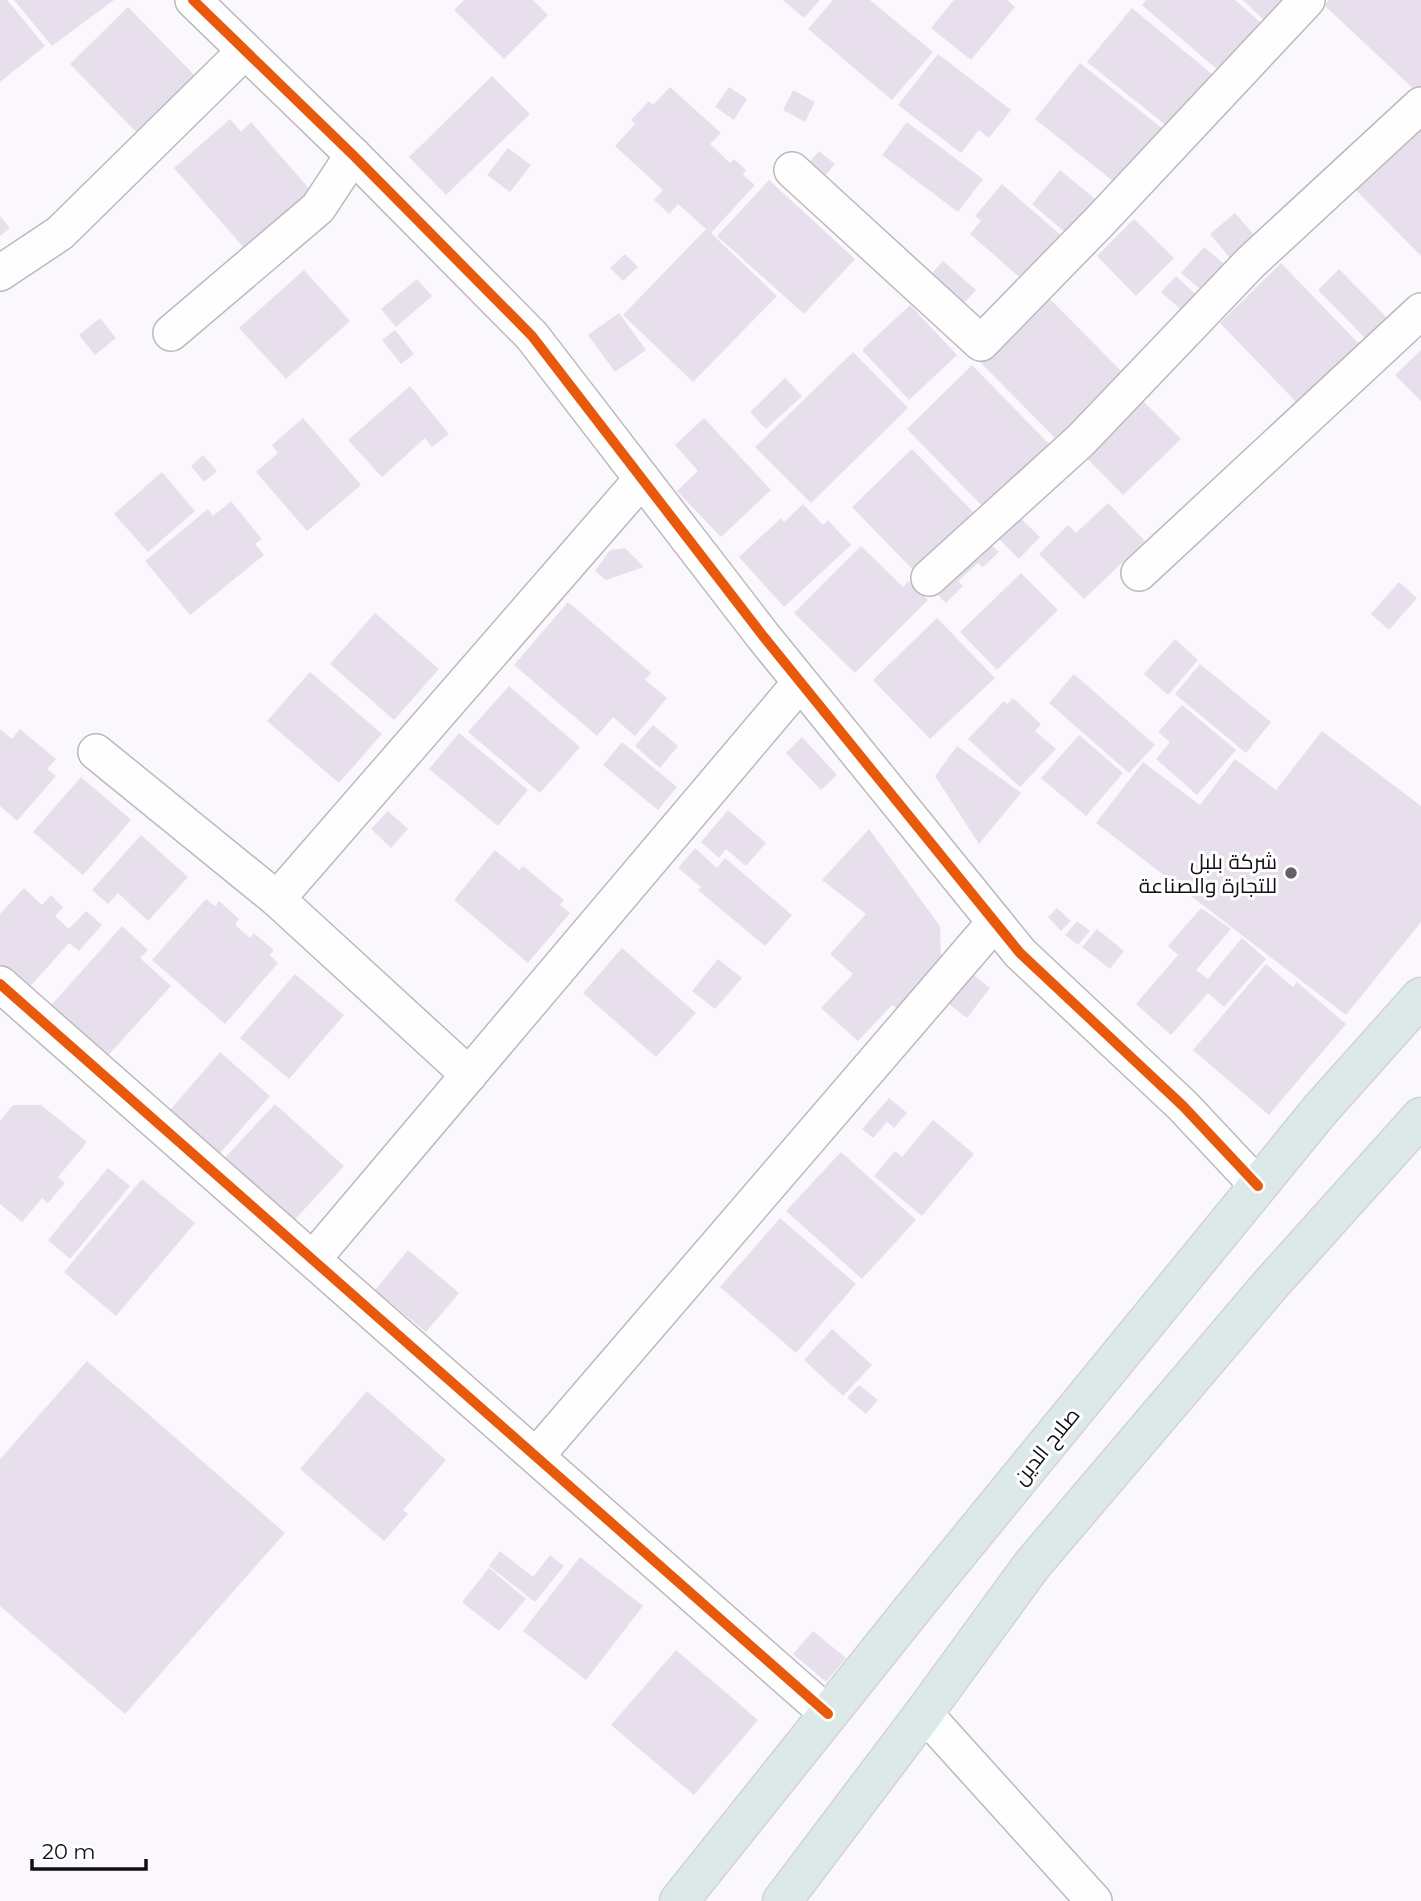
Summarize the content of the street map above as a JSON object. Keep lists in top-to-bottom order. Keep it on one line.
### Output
{"streets":{"highway":["صلاح الدين"]},"places":["شركة بلبل للتجارة والصناعة"],"scale_bar":"20 m"}
